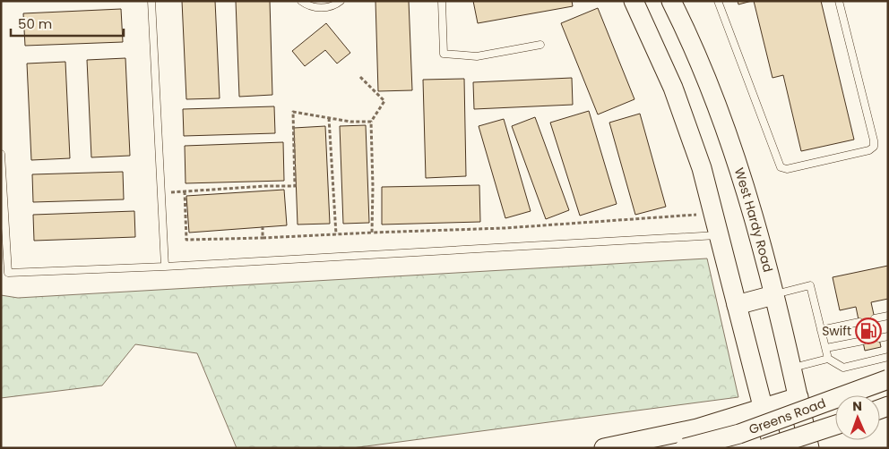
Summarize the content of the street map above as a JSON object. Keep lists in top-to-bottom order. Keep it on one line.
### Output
{"streets":{"street":["West Hardy Road","Greens Road"]},"places":{"fuel station":["Swift"]},"scale_bar":"50 m","north":"top"}
